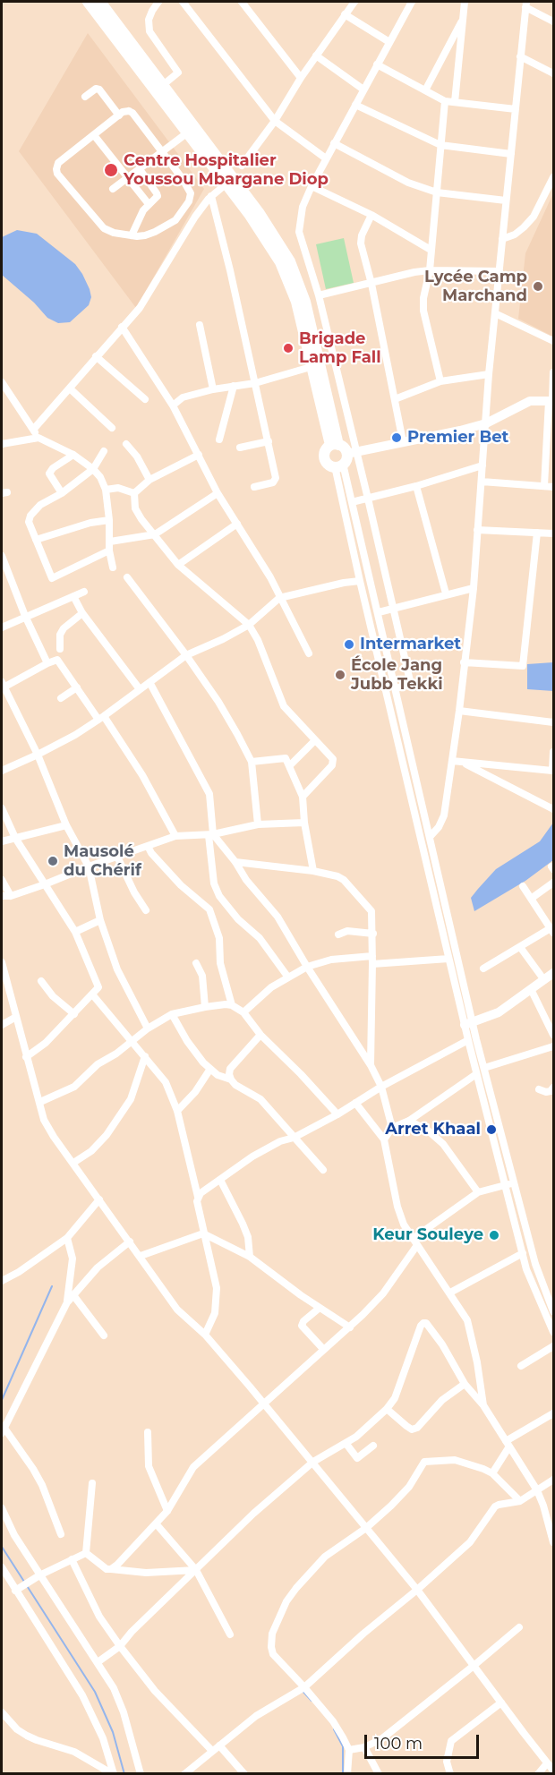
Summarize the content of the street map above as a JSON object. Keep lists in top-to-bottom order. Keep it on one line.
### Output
{"places":["Centre Hospitalier Youssou Mbargane Diop","Lycée Camp Marchand","Brigade Lamp Fall","Premier Bet","Intermarket","École Jang Jubb Tekki","Mausolé du Chérif","Arret Khaal","Keur Souleye"],"scale_bar":"100 m"}
